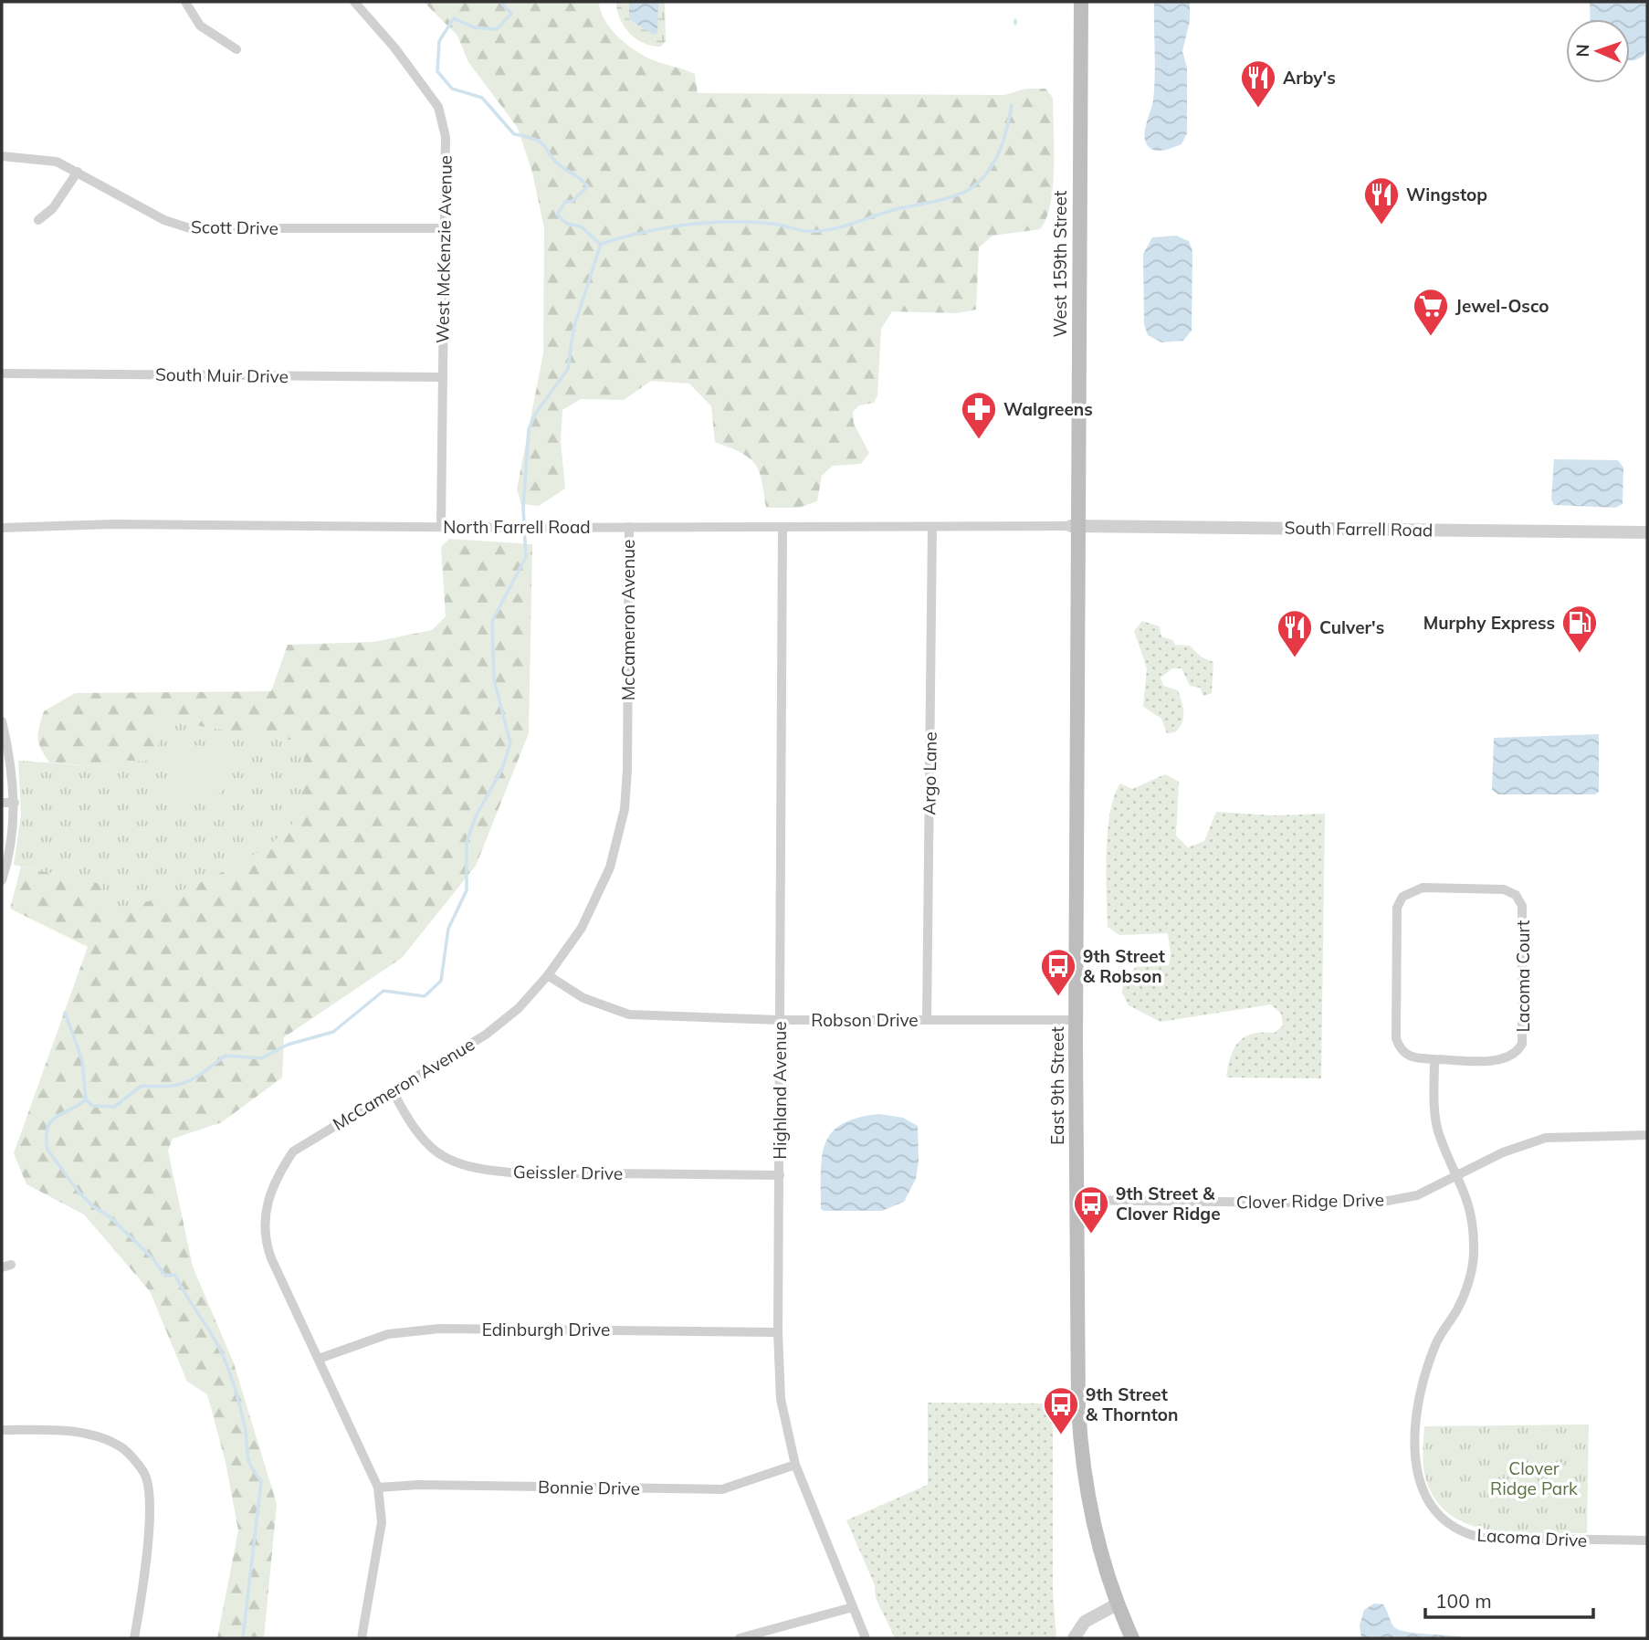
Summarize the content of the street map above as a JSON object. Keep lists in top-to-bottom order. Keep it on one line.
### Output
{"streets":{"main road":["West 159th Street","East 9th Street"],"street":["Scott Drive","West McKenzie Avenue","South Muir Drive","North Farrell Road","South Farrell Road","McCameron Avenue","Argo Lane","Lacoma Court","Robson Drive","Highland Avenue","Geissler Drive","Clover Ridge Drive","Edinburgh Drive","Bonnie Drive","Lacoma Drive"]},"crossings":[["Scott Drive","West McKenzie Avenue"],["West McKenzie Avenue","South Muir Drive"],["West McKenzie Avenue","North Farrell Road"],["West 159th Street","North Farrell Road"],["West 159th Street","South Farrell Road"],["West 159th Street","East 9th Street"],["North Farrell Road","South Farrell Road"],["North Farrell Road","McCameron Avenue"],["North Farrell Road","Argo Lane"],["North Farrell Road","East 9th Street"],["North Farrell Road","Highland Avenue"],["South Farrell Road","East 9th Street"],["McCameron Avenue","Robson Drive"],["McCameron Avenue","Geissler Drive"],["McCameron Avenue","Edinburgh Drive"],["McCameron Avenue","Bonnie Drive"],["Argo Lane","Robson Drive"],["Robson Drive","East 9th Street"],["Robson Drive","Highland Avenue"],["East 9th Street","Clover Ridge Drive"],["Highland Avenue","Geissler Drive"],["Highland Avenue","Edinburgh Drive"],["Highland Avenue","Bonnie Drive"],["Clover Ridge Drive","Lacoma Drive"]],"parks":["Clover Ridge Park"],"places":{"restaurant":["Arby's","Wingstop","Culver's"],"supermarket":["Jewel-Osco"],"pharmacy":["Walgreens"],"fuel station":["Murphy Express"],"bus stop":["9th Street & Robson","9th Street & Clover Ridge","9th Street & Thornton"]},"scale_bar":"100 m","north":"left"}
